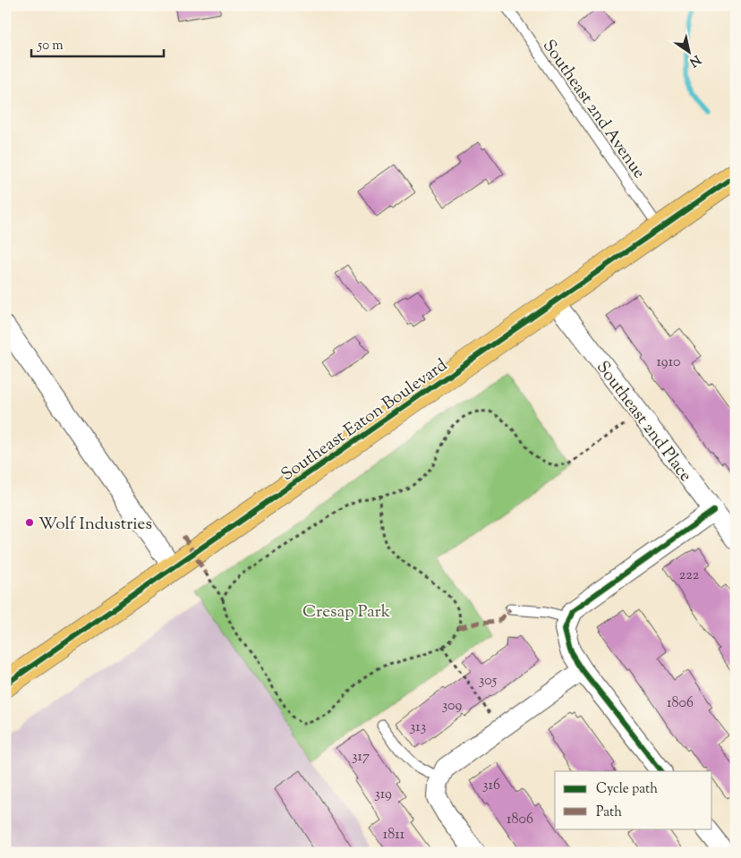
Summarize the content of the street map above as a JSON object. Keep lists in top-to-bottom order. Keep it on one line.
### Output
{"streets":{"main road":["Southeast Eaton Boulevard"],"street":["Southeast 2nd Place"],"lane":["Southeast 2nd Avenue"]},"crossings":[["Southeast 2nd Avenue","Southeast Eaton Boulevard"],["Southeast Eaton Boulevard","Southeast 2nd Place"]],"parks":["Cresap Park"],"places":["Wolf Industries"],"house_numbers":["1910","222","305","1806","309","313","317","316","319","1806","1811"],"legend":["Cycle path","Path"],"scale_bar":"50 m","north":"bottom right"}
